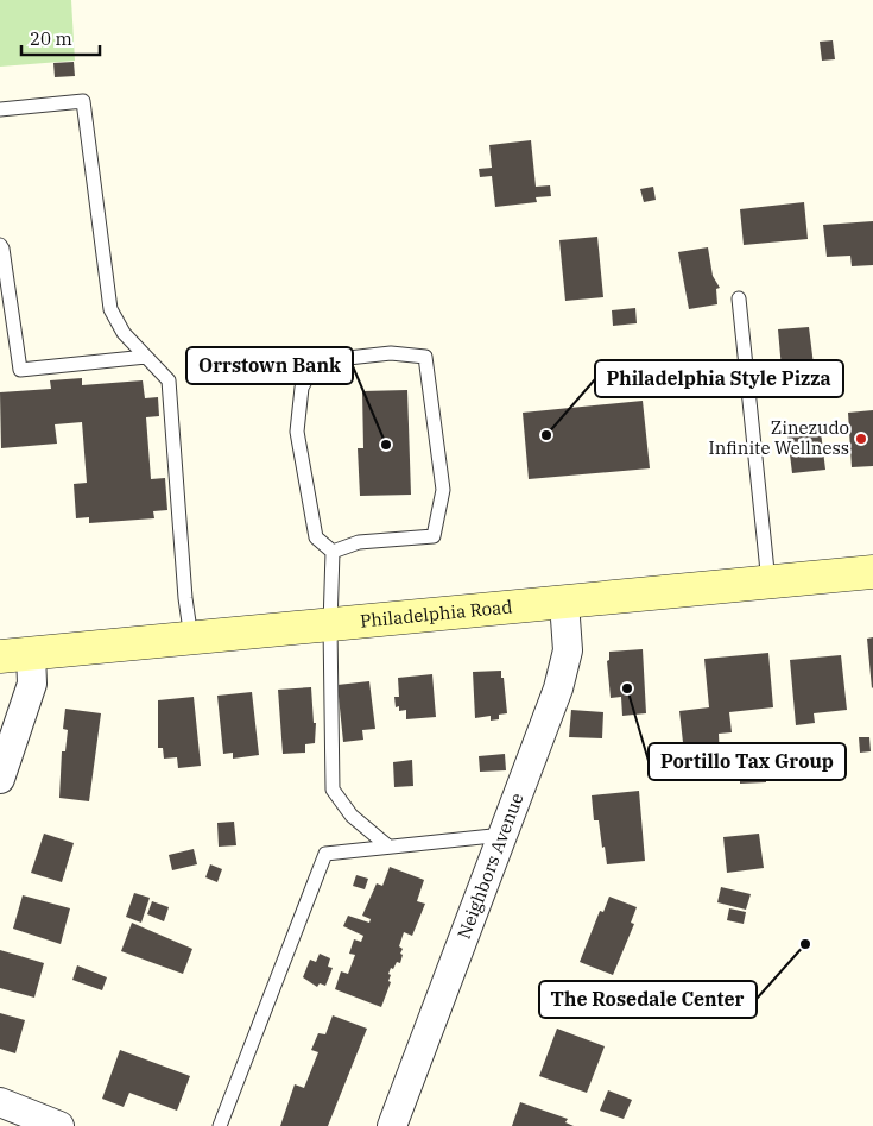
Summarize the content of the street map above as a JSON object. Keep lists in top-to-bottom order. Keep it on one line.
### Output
{"streets":{"main road":["Philadelphia Road"],"street":["Neighbors Avenue"]},"crossings":[["Philadelphia Road","Neighbors Avenue"]],"places":["Philadelphia Style Pizza","Zinezudo Infinite Wellness","Orrstown Bank","Portillo Tax Group","The Rosedale Center"],"scale_bar":"20 m"}
